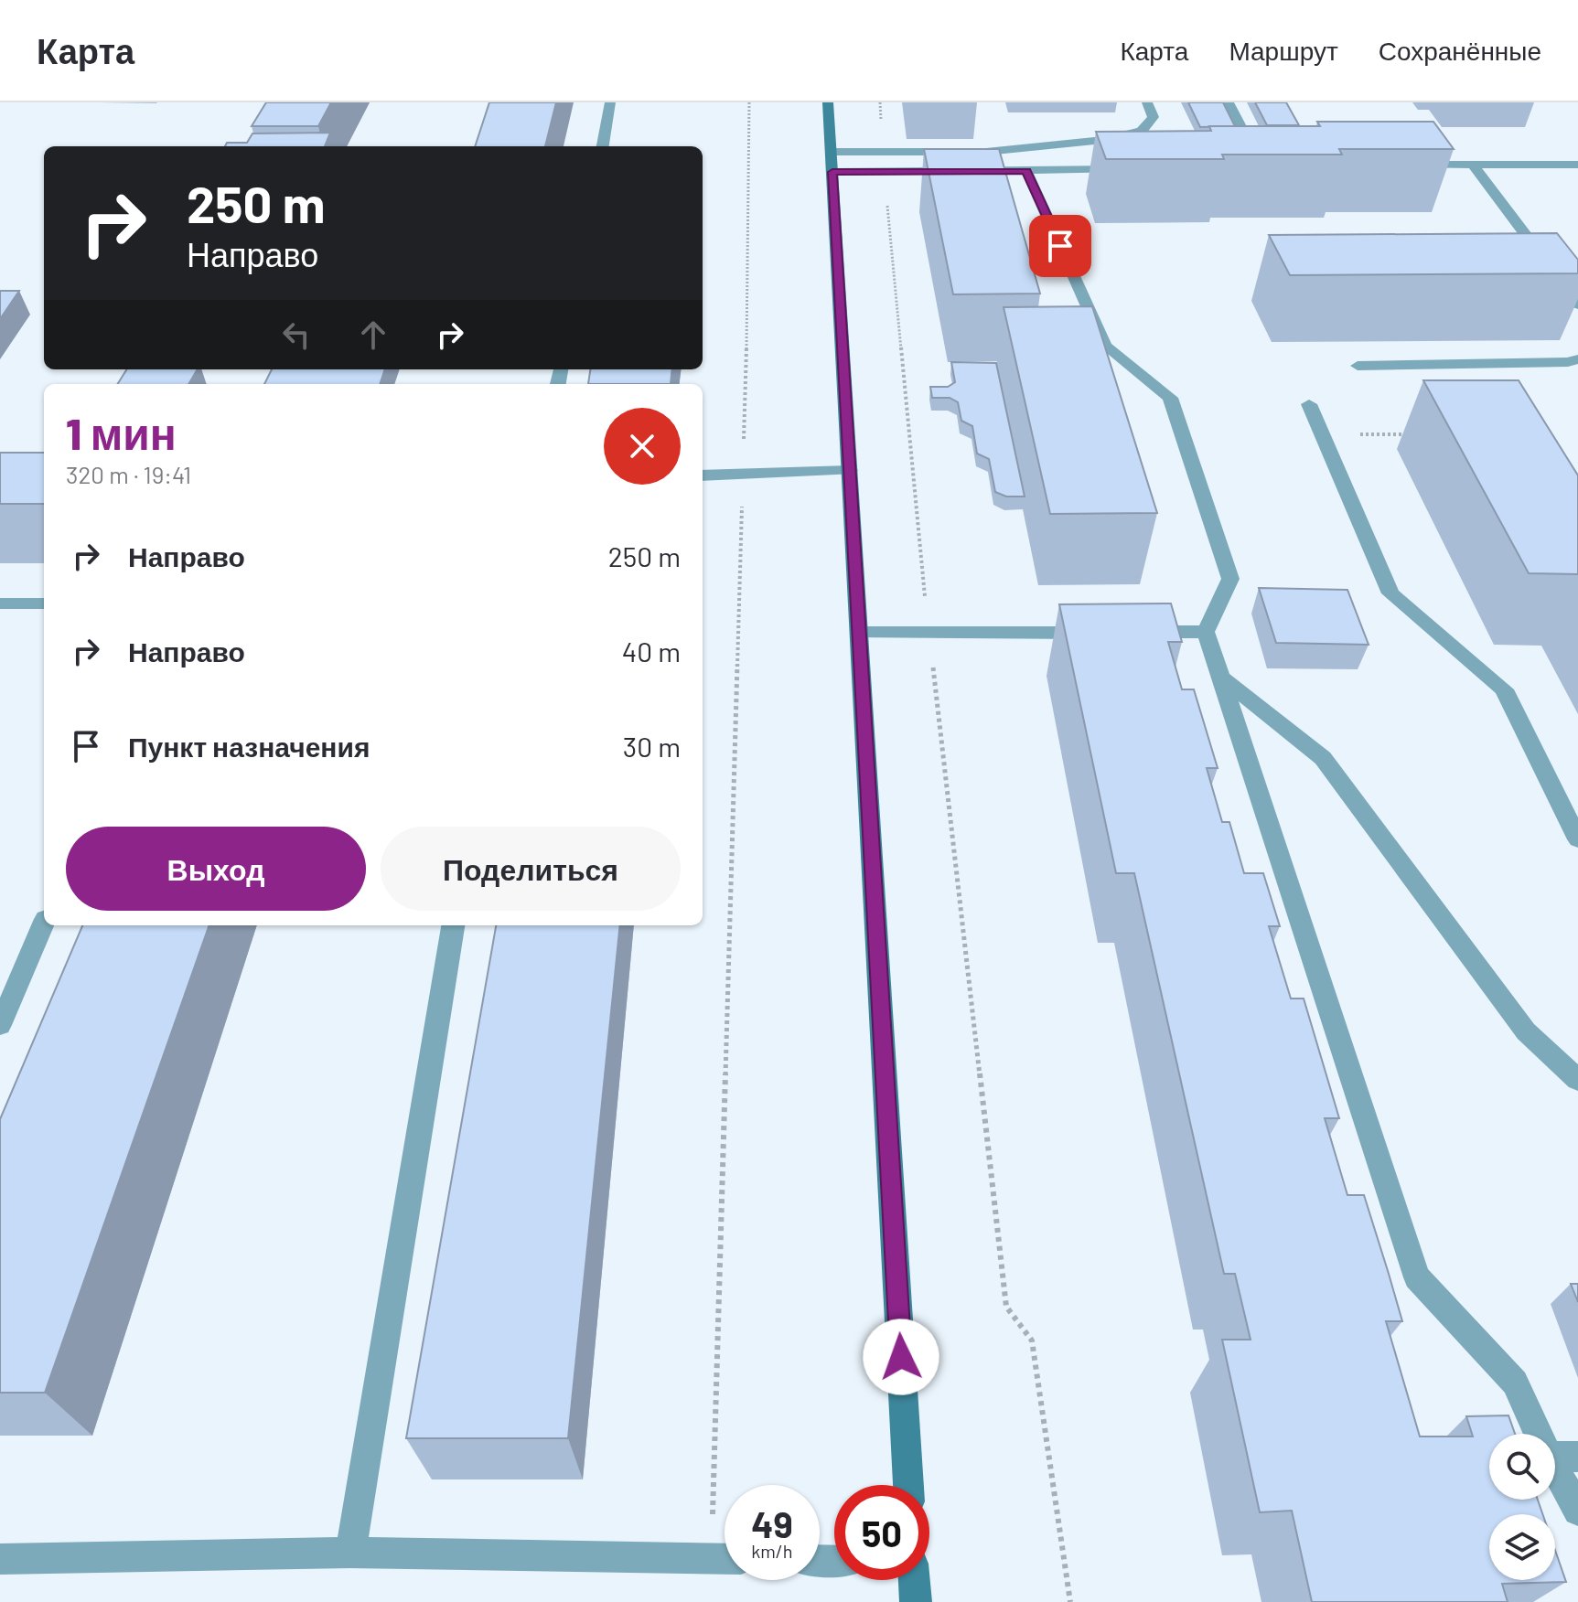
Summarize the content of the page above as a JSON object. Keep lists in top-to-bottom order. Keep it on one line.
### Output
{"page":{"header":"Карта","nav":["Карта","Маршрут","Сохранённые"],"turn":["250 m","Направо"],"heading":["1 мин","320 m · 19:41"],"list":[{"name":"Направо","value":"250 m"},{"name":"Направо","value":"40 m"},{"name":"Пункт назначения","value":"30 m"}],"buttons":["Выход","Поделиться"],"speed":"49 km/h","limit":"50"}}
